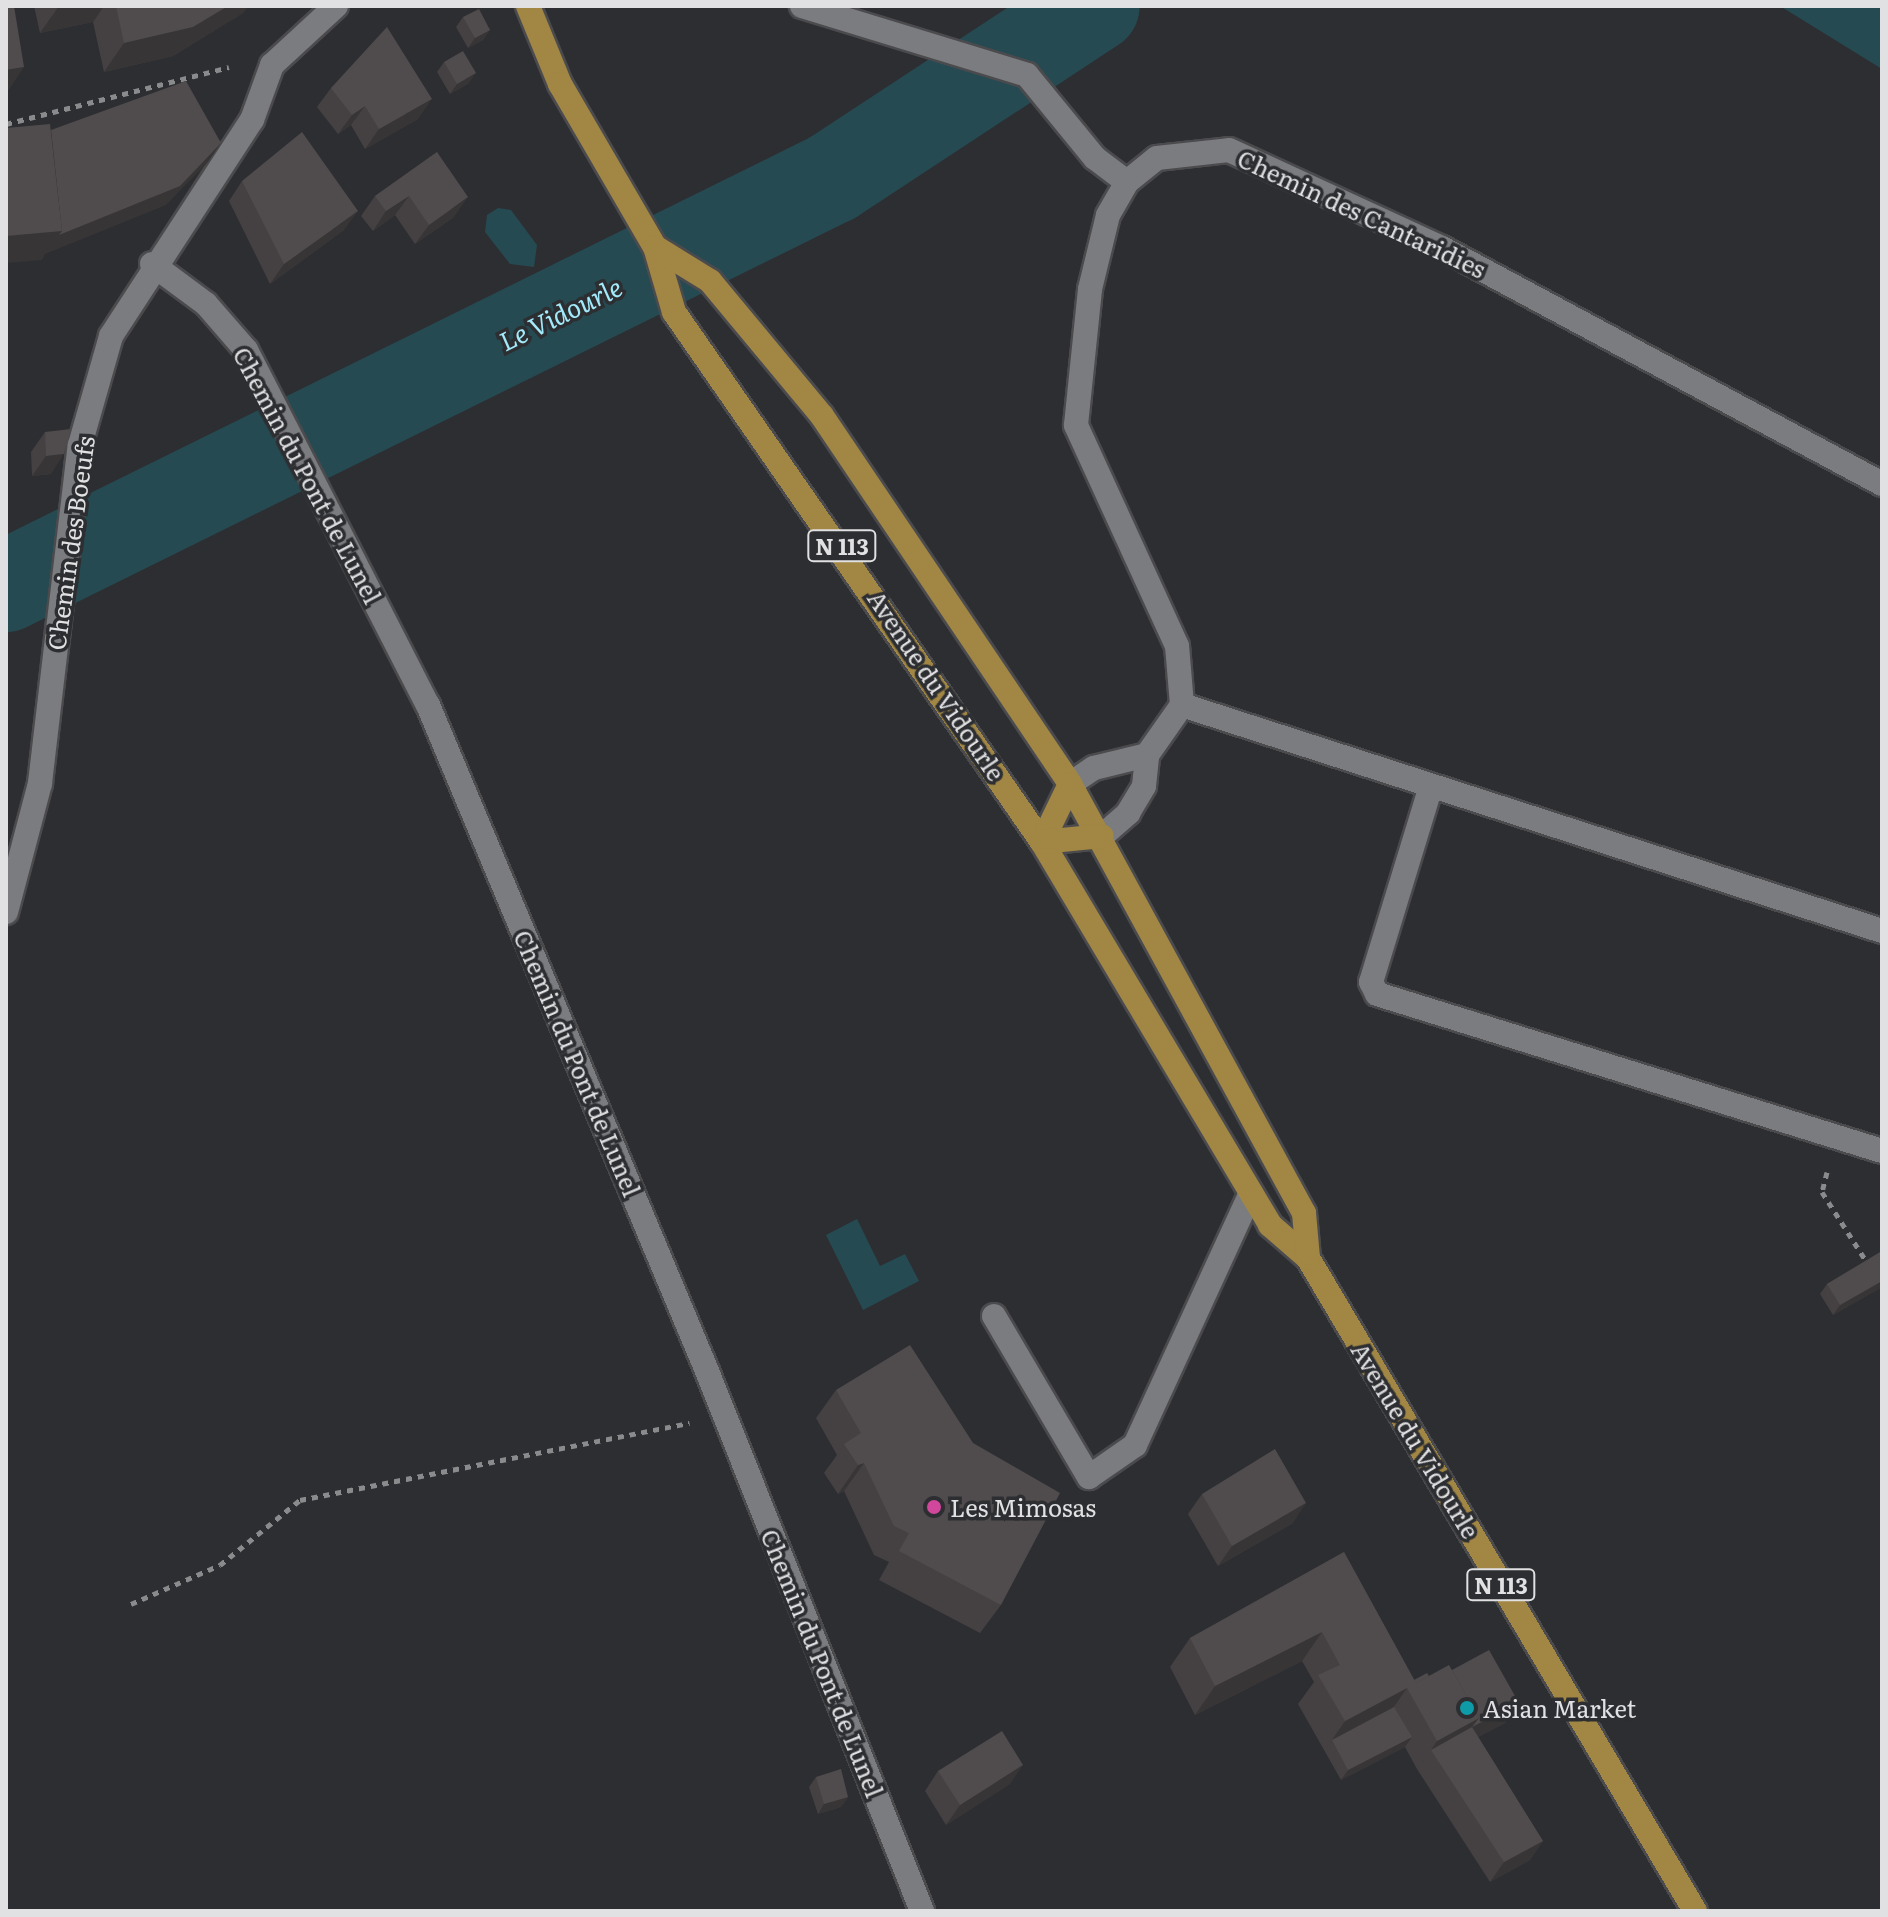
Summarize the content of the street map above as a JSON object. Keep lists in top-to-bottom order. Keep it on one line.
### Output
{"streets":{"main road":["N 113","Avenue du Vidourle"],"street":["Chemin des Cantaridies","Chemin du Pont de Lunel","Chemin des Boeufs"]},"crossings":[["Chemin du Pont de Lunel","Chemin des Boeufs"]],"water":["Le Vidourle"],"places":["Les Mimosas","Asian Market"]}
